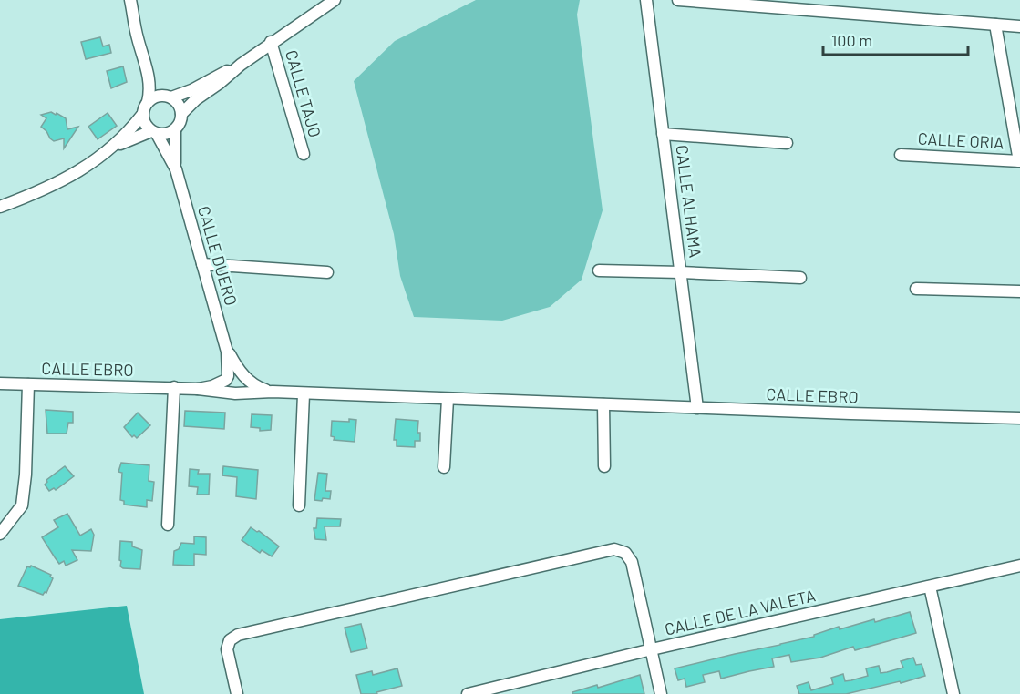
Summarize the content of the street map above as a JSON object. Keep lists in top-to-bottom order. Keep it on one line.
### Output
{"streets":{"street":["CALLE TAJO","CALLE ORIA","CALLE ALHAMA","CALLE DUERO","CALLE EBRO","CALLE DE LA VALETA"]},"crossings":[["CALLE TAJO","CALLE DUERO"],["CALLE ALHAMA","CALLE EBRO"],["CALLE DUERO","CALLE EBRO"]],"scale_bar":"100 m"}
